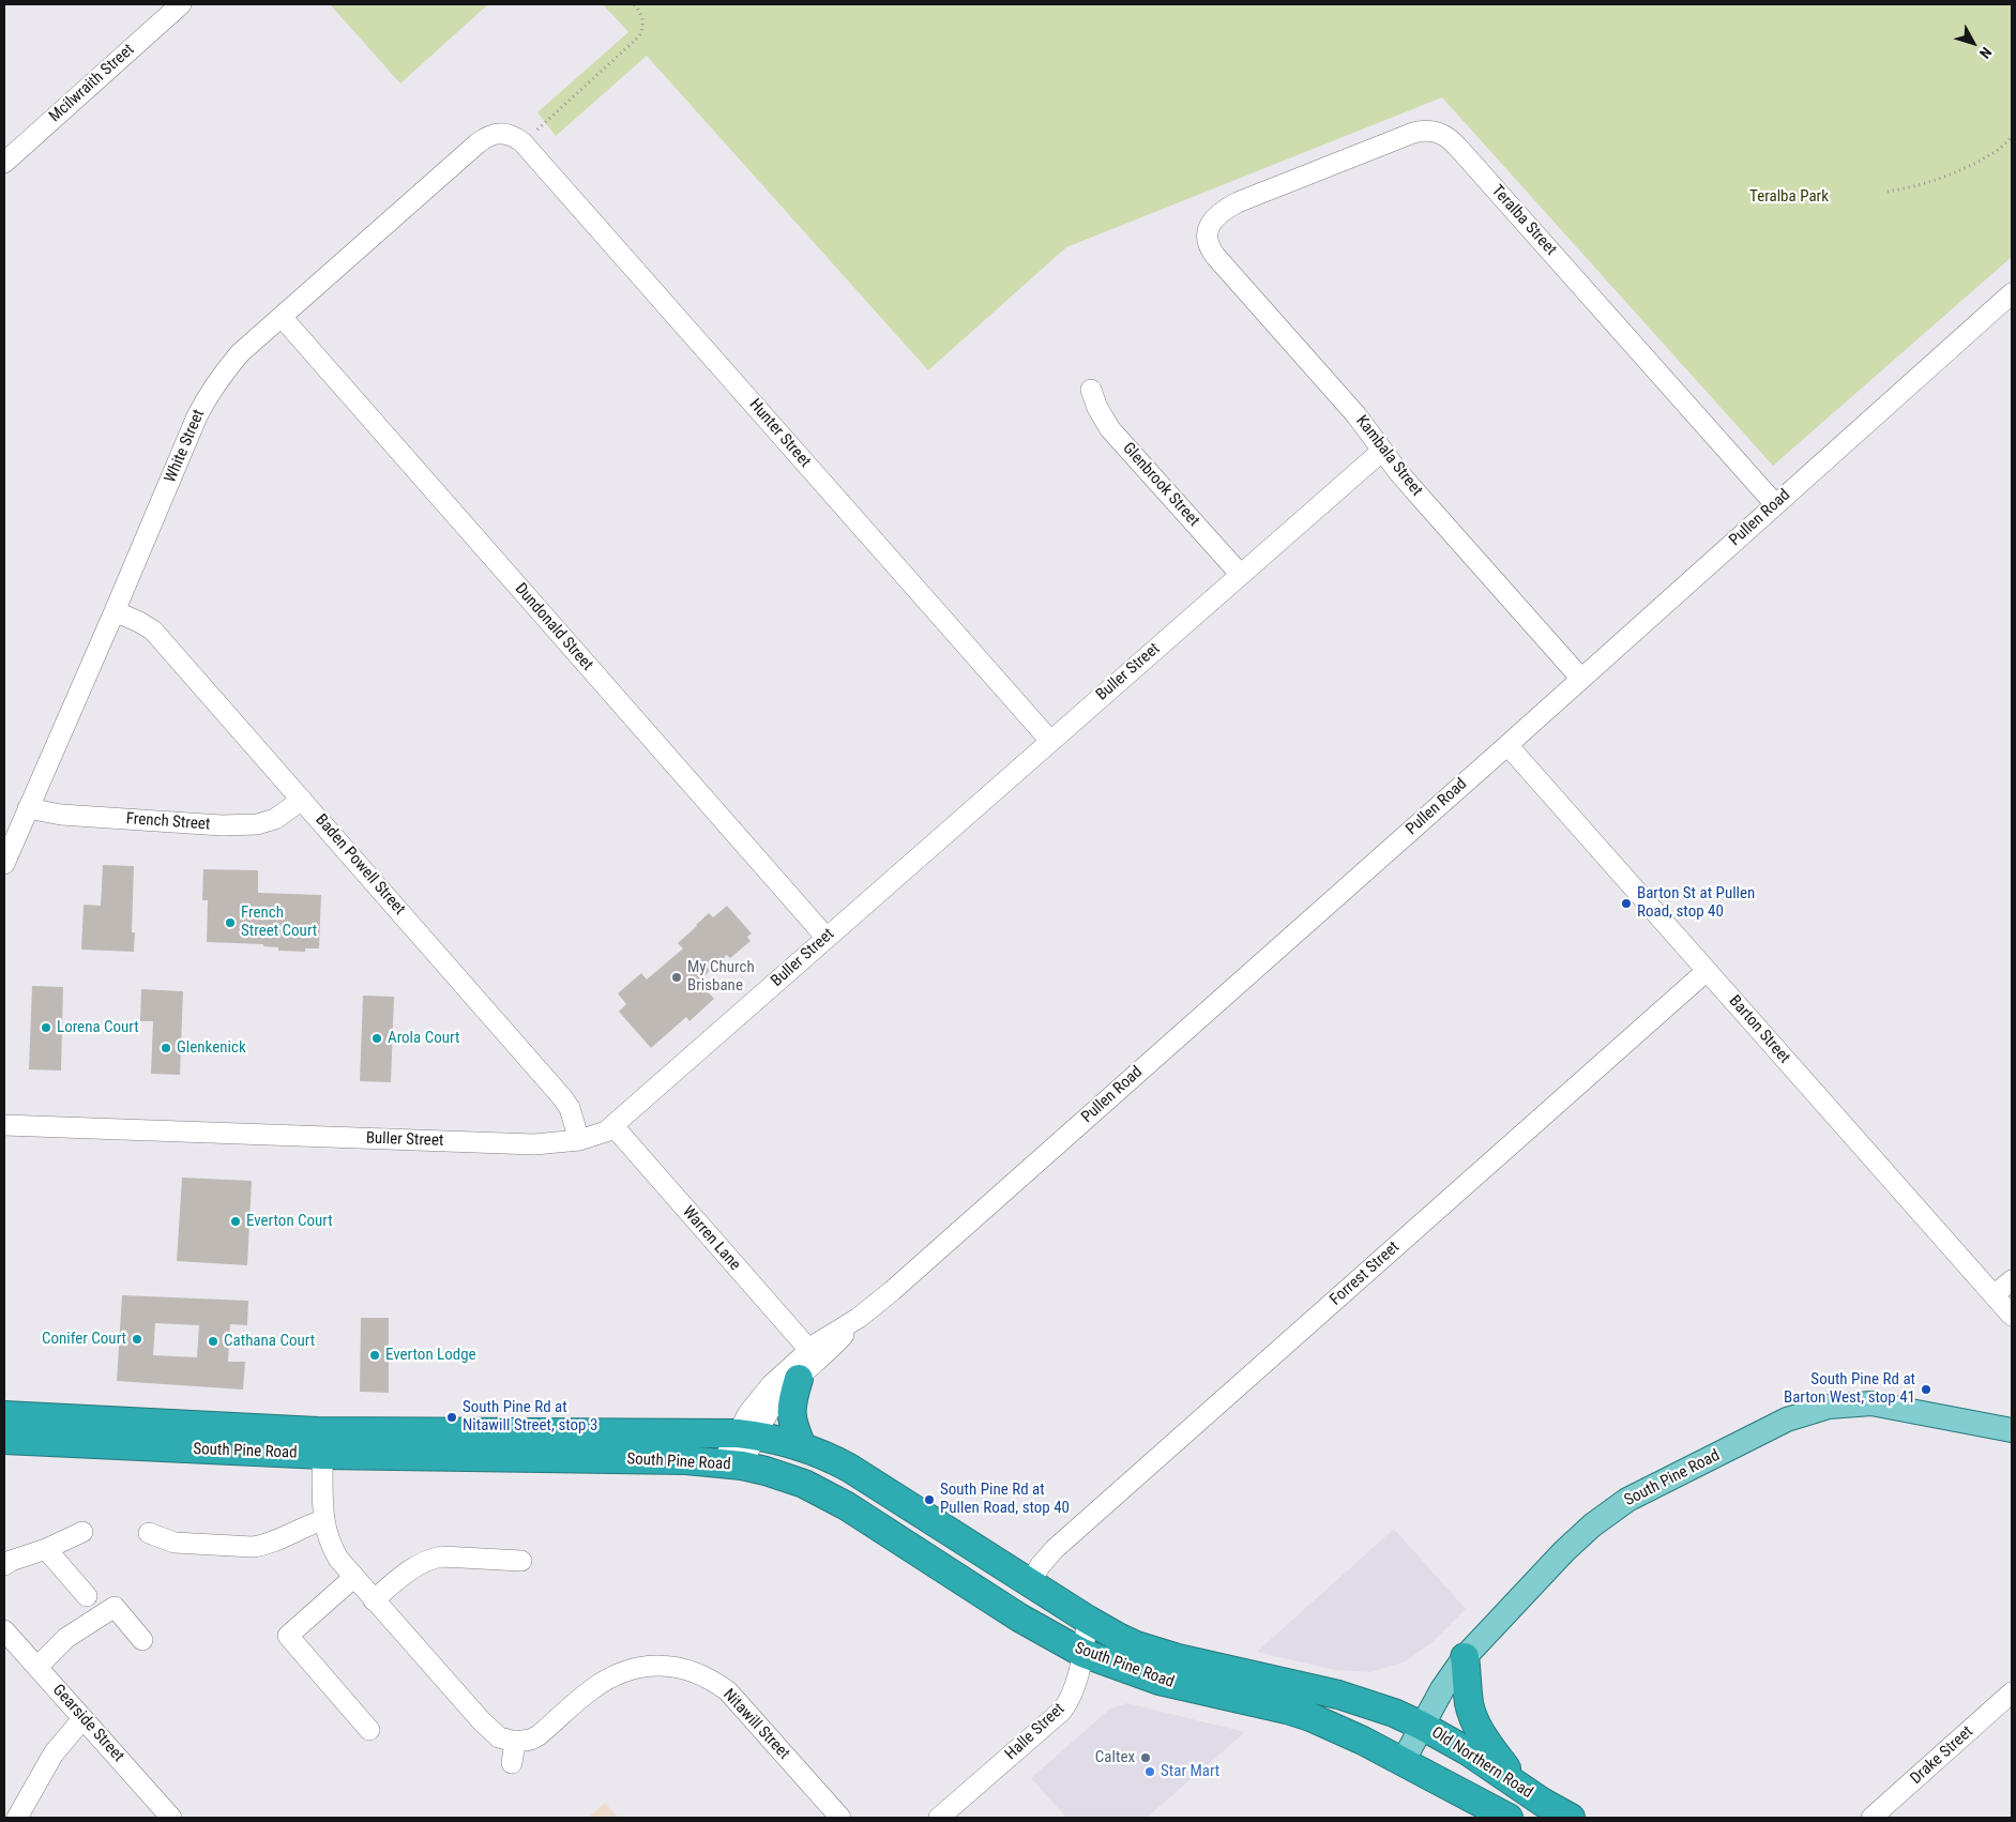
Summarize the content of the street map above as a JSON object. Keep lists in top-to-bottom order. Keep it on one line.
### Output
{"streets":{"highway":["South Pine Road","Old Northern Road"],"street":["Mcilwraith Street","Teralba Street","Hunter Street","White Street","Kambala Street","Glenbrook Street","Pullen Road","Dundonald Street","Buller Street","French Street","Baden Powell Street","Barton Street","Warren Lane","Forrest Street","Gearside Street","Nitawill Street","Halle Street","Drake Street"]},"crossings":[["Teralba Street","Kambala Street"],["Teralba Street","Pullen Road"],["Hunter Street","White Street"],["Hunter Street","Buller Street"],["White Street","Dundonald Street"],["White Street","French Street"],["White Street","Baden Powell Street"],["Kambala Street","Pullen Road"],["Kambala Street","Buller Street"],["Glenbrook Street","Buller Street"],["Pullen Road","Barton Street"],["Pullen Road","Warren Lane"],["Pullen Road","South Pine Road"],["Dundonald Street","Buller Street"],["Buller Street","Baden Powell Street"],["Buller Street","Warren Lane"],["French Street","Baden Powell Street"],["Barton Street","Forrest Street"],["Forrest Street","South Pine Road"],["South Pine Road","Halle Street"],["South Pine Road","Old Northern Road"]],"parks":["Teralba Park"],"places":["Barton St at Pullen Road, stop 40","French Street Court","My Church Brisbane","Lorena Court","Arola Court","Glenkenick","Everton Court","Conifer Court","Cathana Court","Everton Lodge","South Pine Rd at Barton West, stop 41","South Pine Rd at Nitawill Street, stop 3","South Pine Rd at Pullen Road, stop 40","Caltex","Star Mart"],"north":"bottom right"}
